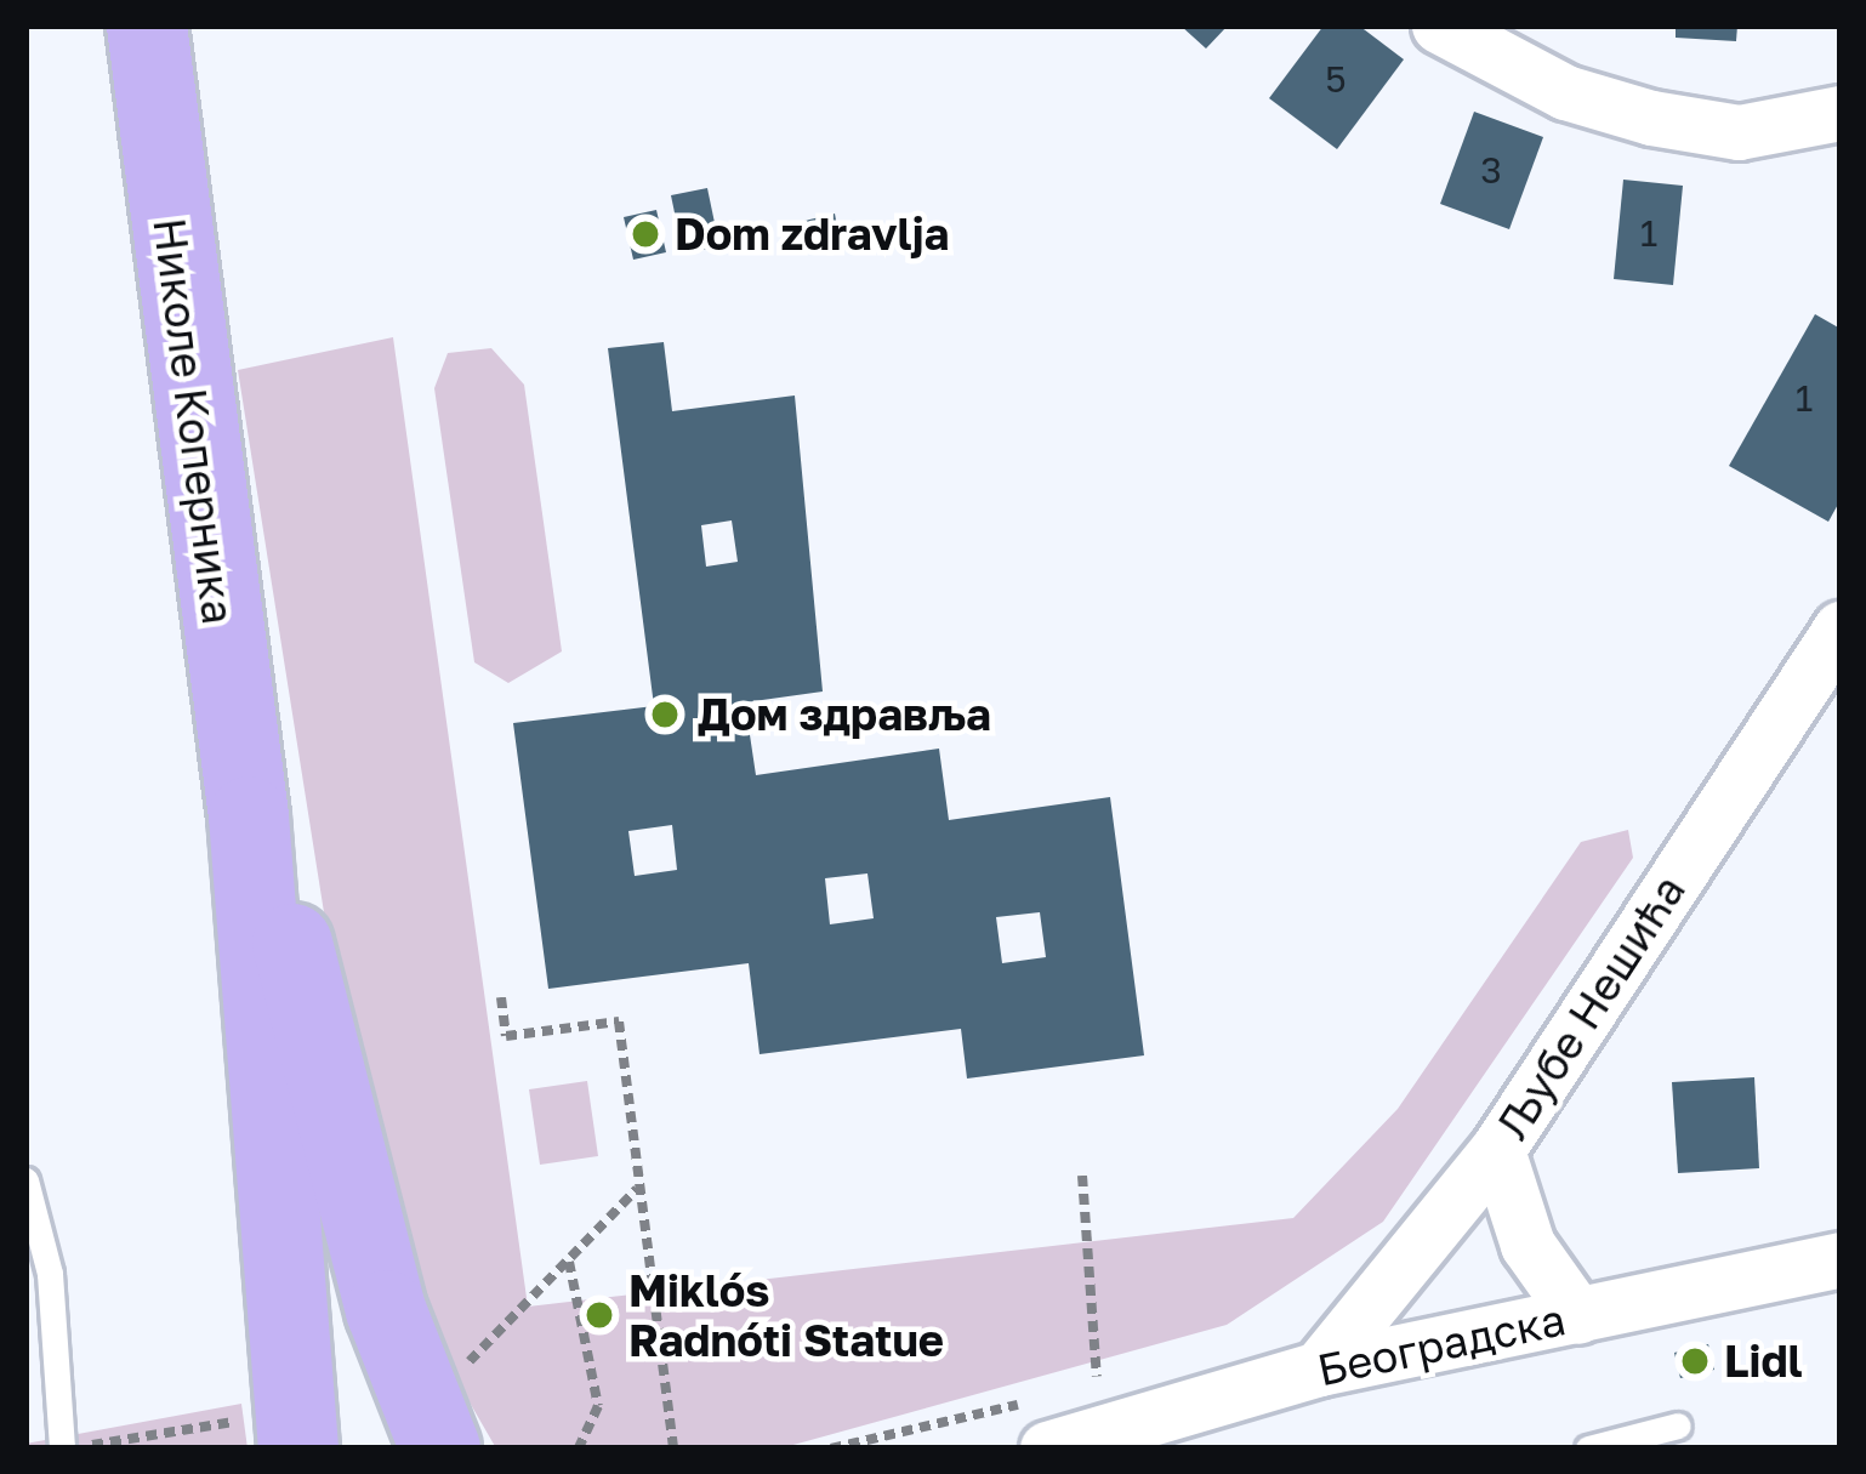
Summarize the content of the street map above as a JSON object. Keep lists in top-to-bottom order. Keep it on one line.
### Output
{"streets":{"main road":["Николе Коперника"],"street":["Љубе Нешића","Београдска"]},"crossings":[["Љубе Нешића","Београдска"]],"places":["Dom zdravlja","Дом здравља","Miklós Radnóti Statue","Lidl"],"house_numbers":["5","3","1","1"]}
